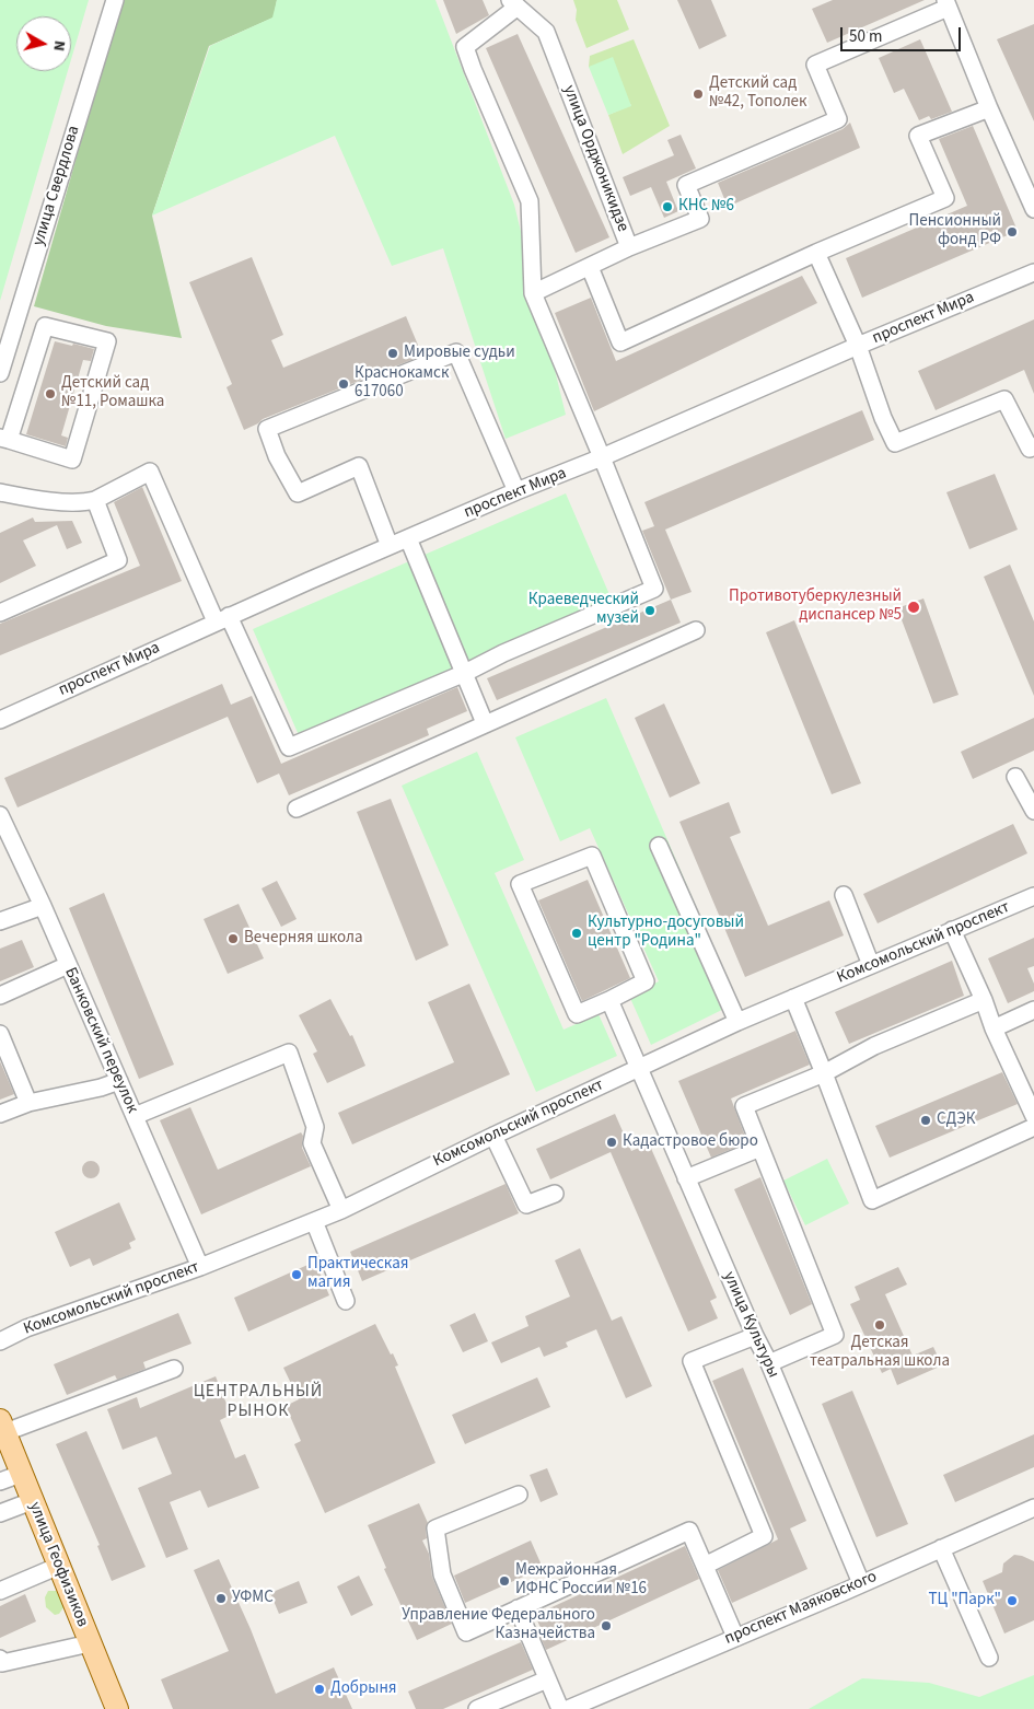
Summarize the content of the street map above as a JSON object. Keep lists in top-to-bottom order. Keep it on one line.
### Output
{"streets":{"main road":["улица Геофизиков"],"street":["улица Орджоникидзе","улица Свердлова","проспект Мира","Комсомольский проспект","Банковский переулок","улица Культуры","проспект Маяковского"]},"crossings":[["Комсомольский проспект","Банковский переулок"],["Комсомольский проспект","улица Культуры"],["улица Культуры","проспект Маяковского"]],"districts":["ЦЕНТРАЛЬНЫЙ РЫНОК"],"places":["Детский сад №42, Тополек","КНС №6","Пенсионный фонд РФ","Мировые судьи","Краснокамск 617060","Детский сад №11, Ромашка","Противотуберкулезный диспансер №5","Краеведческий музей","Культурно-досуговый центр \"Родина\"","Вечерняя школа","СДЭК","Кадастровое бюро","Практическая магия","Детская театральная школа","Межрайонная ИФНС России №16","УФМС","ТЦ \"Парк\"","Управление Федерального Казначейства","Добрыня"],"scale_bar":"50 m","north":"right"}
